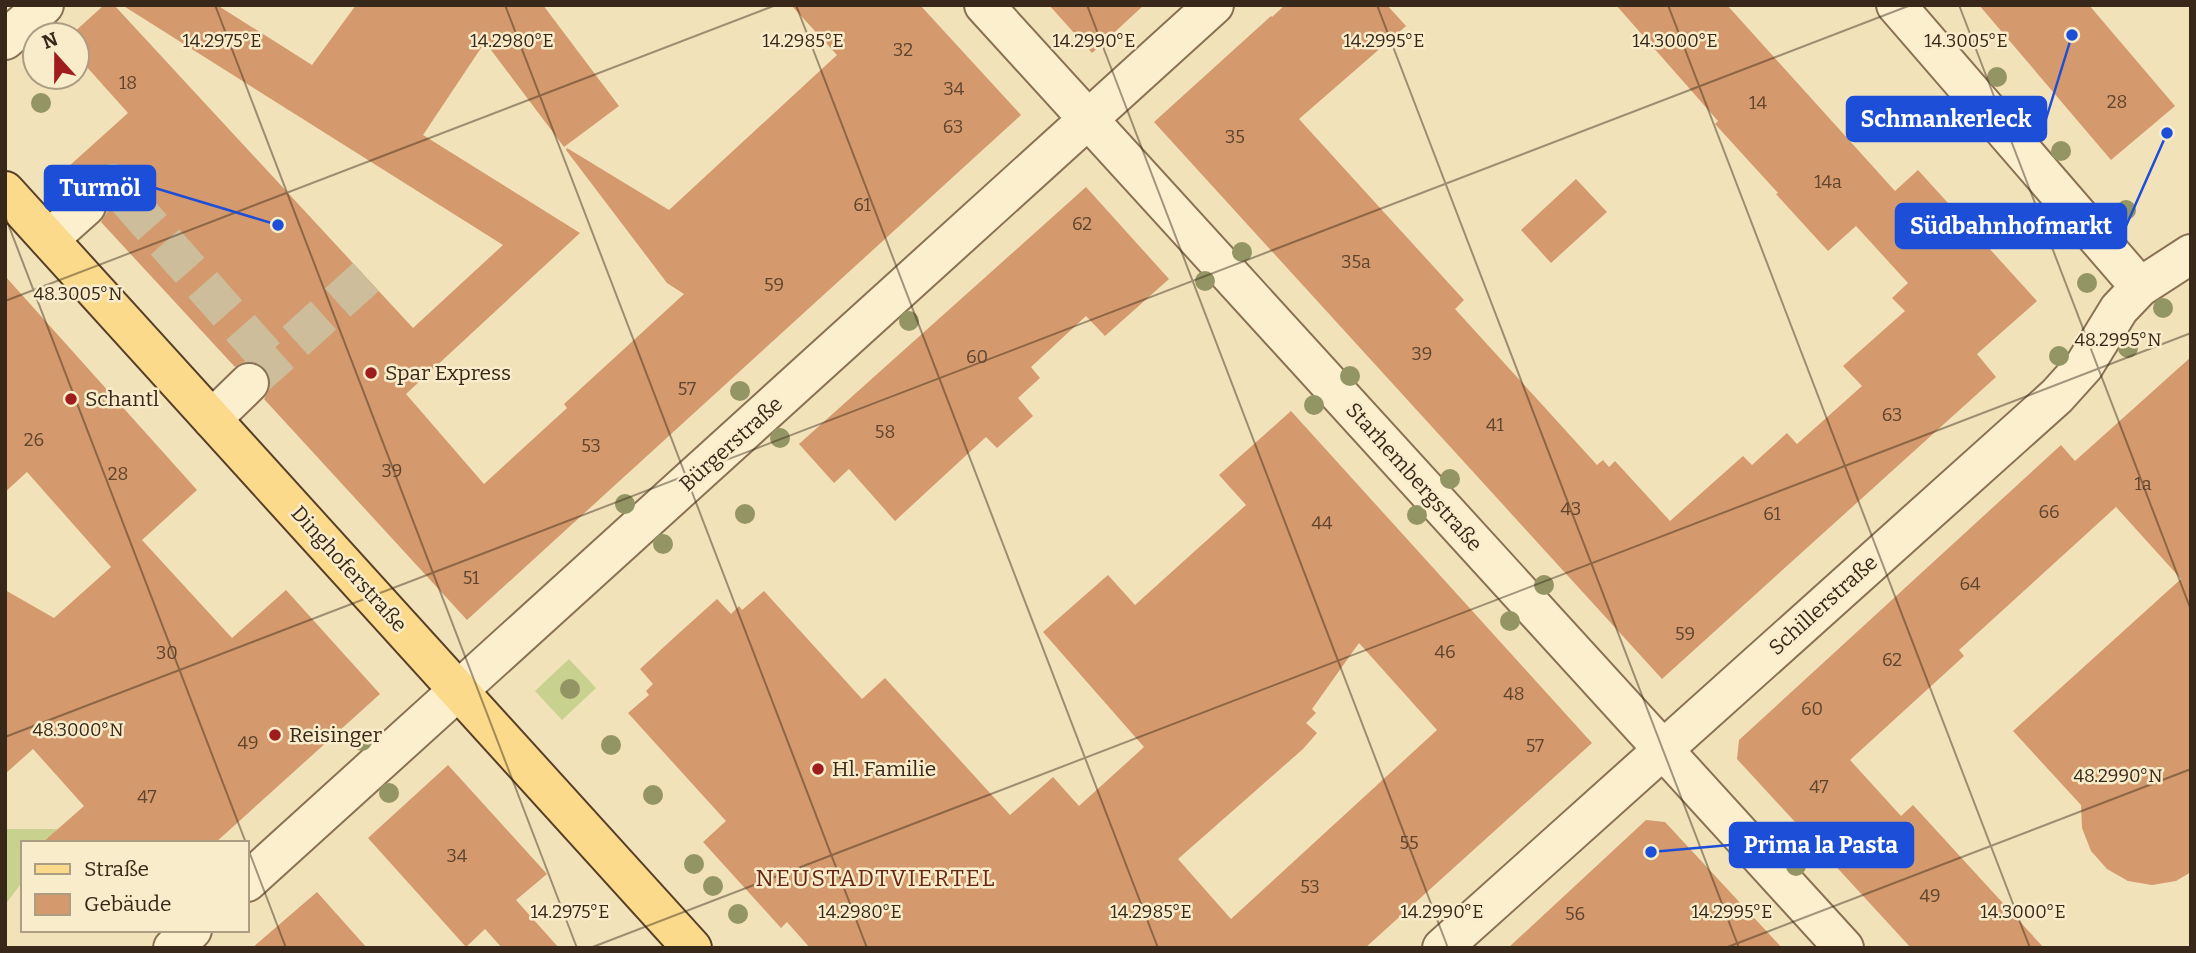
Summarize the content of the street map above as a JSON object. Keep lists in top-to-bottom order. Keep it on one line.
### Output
{"streets":{"main road":["Dinghoferstraße"],"street":["Bürgerstraße","Starhembergstraße","Schillerstraße"]},"crossings":[["Bürgerstraße","Starhembergstraße"],["Bürgerstraße","Dinghoferstraße"],["Starhembergstraße","Schillerstraße"]],"districts":["NEUSTADTVIERTEL"],"places":["Schmankerleck","Südbahnhofmarkt","Turmöl","Spar Express","Schantl","Reisinger","Hl. Familie","Prima la Pasta"],"house_numbers":["32","18","34","28","14","63","35","14a","61","62","35a","59","39","60","57","63","41","58","26","53","39","28","1a","43","66","61","44","51","64","59","46","30","62","48","60","49","57","47","47","55","34","53","49","56"],"legend":["Straße","Gebäude"],"north":"top","coordinates":["14.2975°E","14.2980°E","14.2985°E","14.2990°E","14.2995°E","14.3000°E","14.3005°E","48.3005°N","48.2995°N","48.3000°N","48.2990°N"]}
